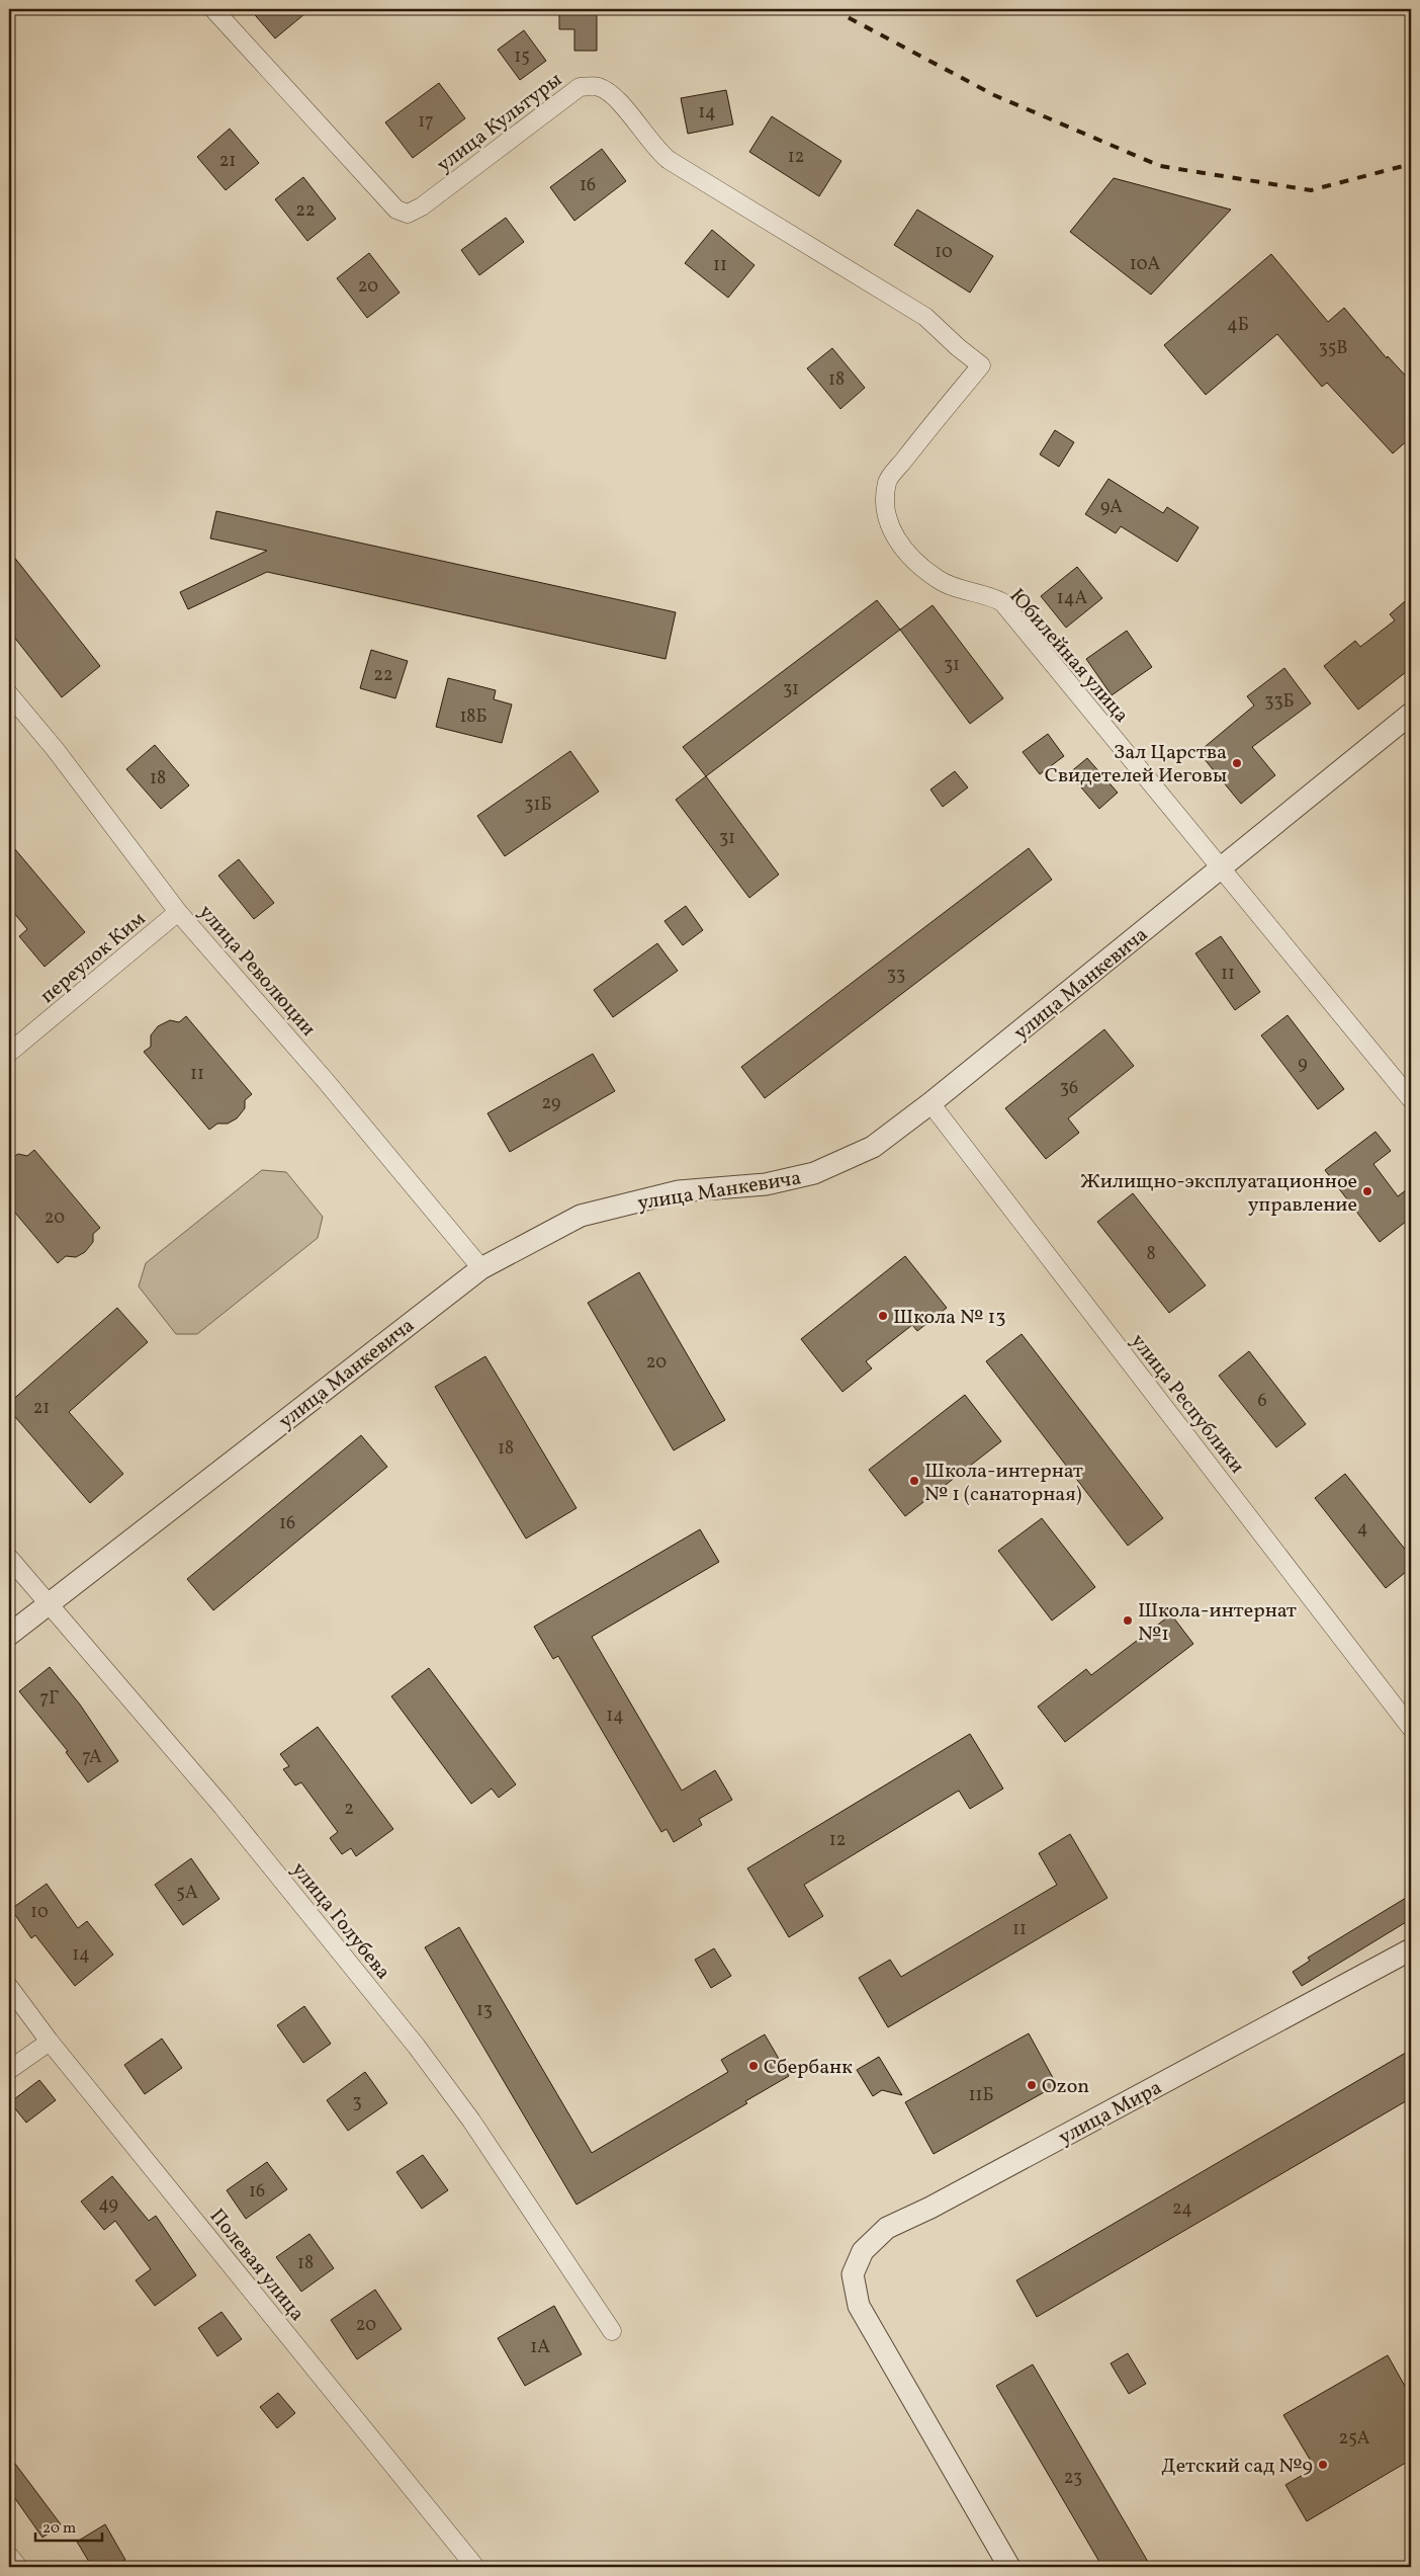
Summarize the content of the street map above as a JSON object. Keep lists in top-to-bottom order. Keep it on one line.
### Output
{"streets":{"street":["улица Культуры","Юбилейная улица","переулок Ким","улица Революции","улица Манкевича","улица Республики","улица Голубева","улица Мира","Полевая улица"]},"crossings":[["улица Культуры","Юбилейная улица"],["Юбилейная улица","улица Манкевича"],["переулок Ким","улица Революции"],["улица Революции","улица Манкевича"],["улица Манкевича","улица Республики"],["улица Манкевича","улица Голубева"]],"places":["Зал Царства Свидетелей Иеговы","Жилищно-эксплуатационное управление","Школа № 13","Школа-интернат № 1 (санаторная)","Школа-интернат №1","Сбербанк","Ozon","Детский сад №9"],"house_numbers":["15","14","17","12","21","16","22","10","10А","11","20","4Б","35В","18","9А","14А","31","22","31","33Б","18Б","18","31Б","31","11","33","9","11","36","29","20","8","20","6","21","18","16","4","7Г","14","7А","2","12","5А","10","11","14","13","11Б","3","16","49","24","18","20","1А","25А","23"],"scale_bar":"20 m"}
